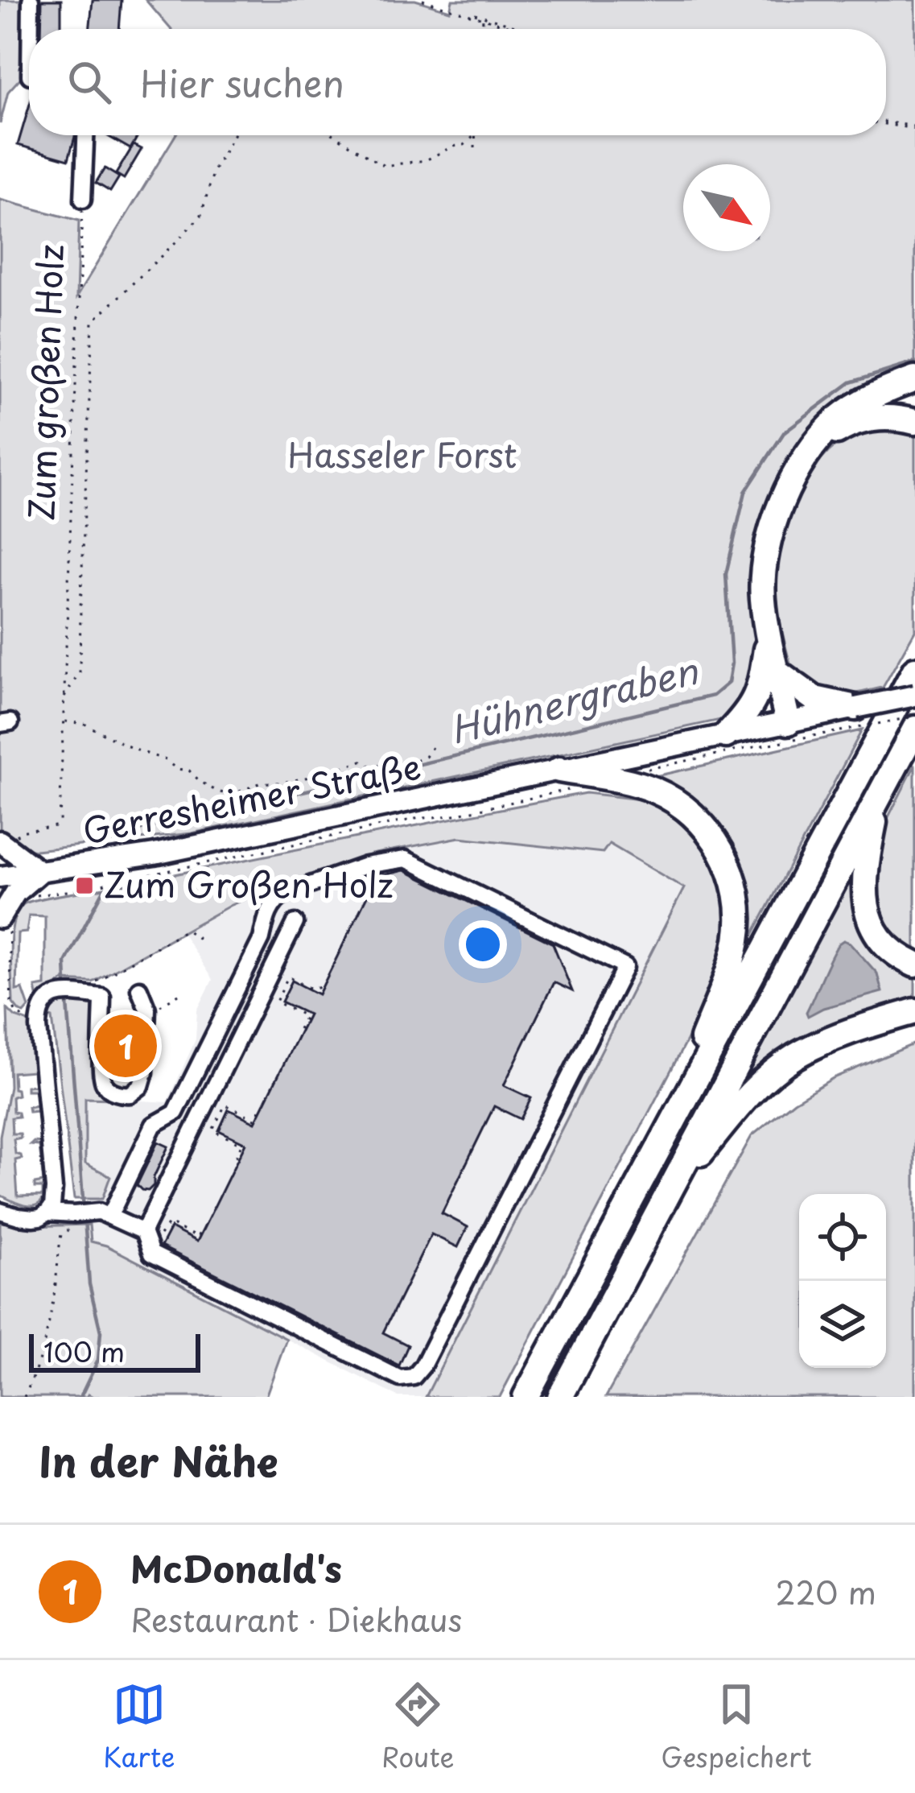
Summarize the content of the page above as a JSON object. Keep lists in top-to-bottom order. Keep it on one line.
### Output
{"streets":{"main road":["Gerresheimer Straße"],"street":["Zum großen Holz"]},"water":["Hühnergraben"],"parks":["Hasseler Forst"],"places":{"transit":["Zum Großen Holz"]},"scale_bar":"100 m","north":"bottom right","page":{"search":"Hier suchen","pins":"1","scale":"100 m","heading":"In der Nähe","list":[{"mark":"1","name":"McDonald's","note":"Restaurant · Diekhaus","value":"220 m"}],"nav":["Karte","Route","Gespeichert"]}}
